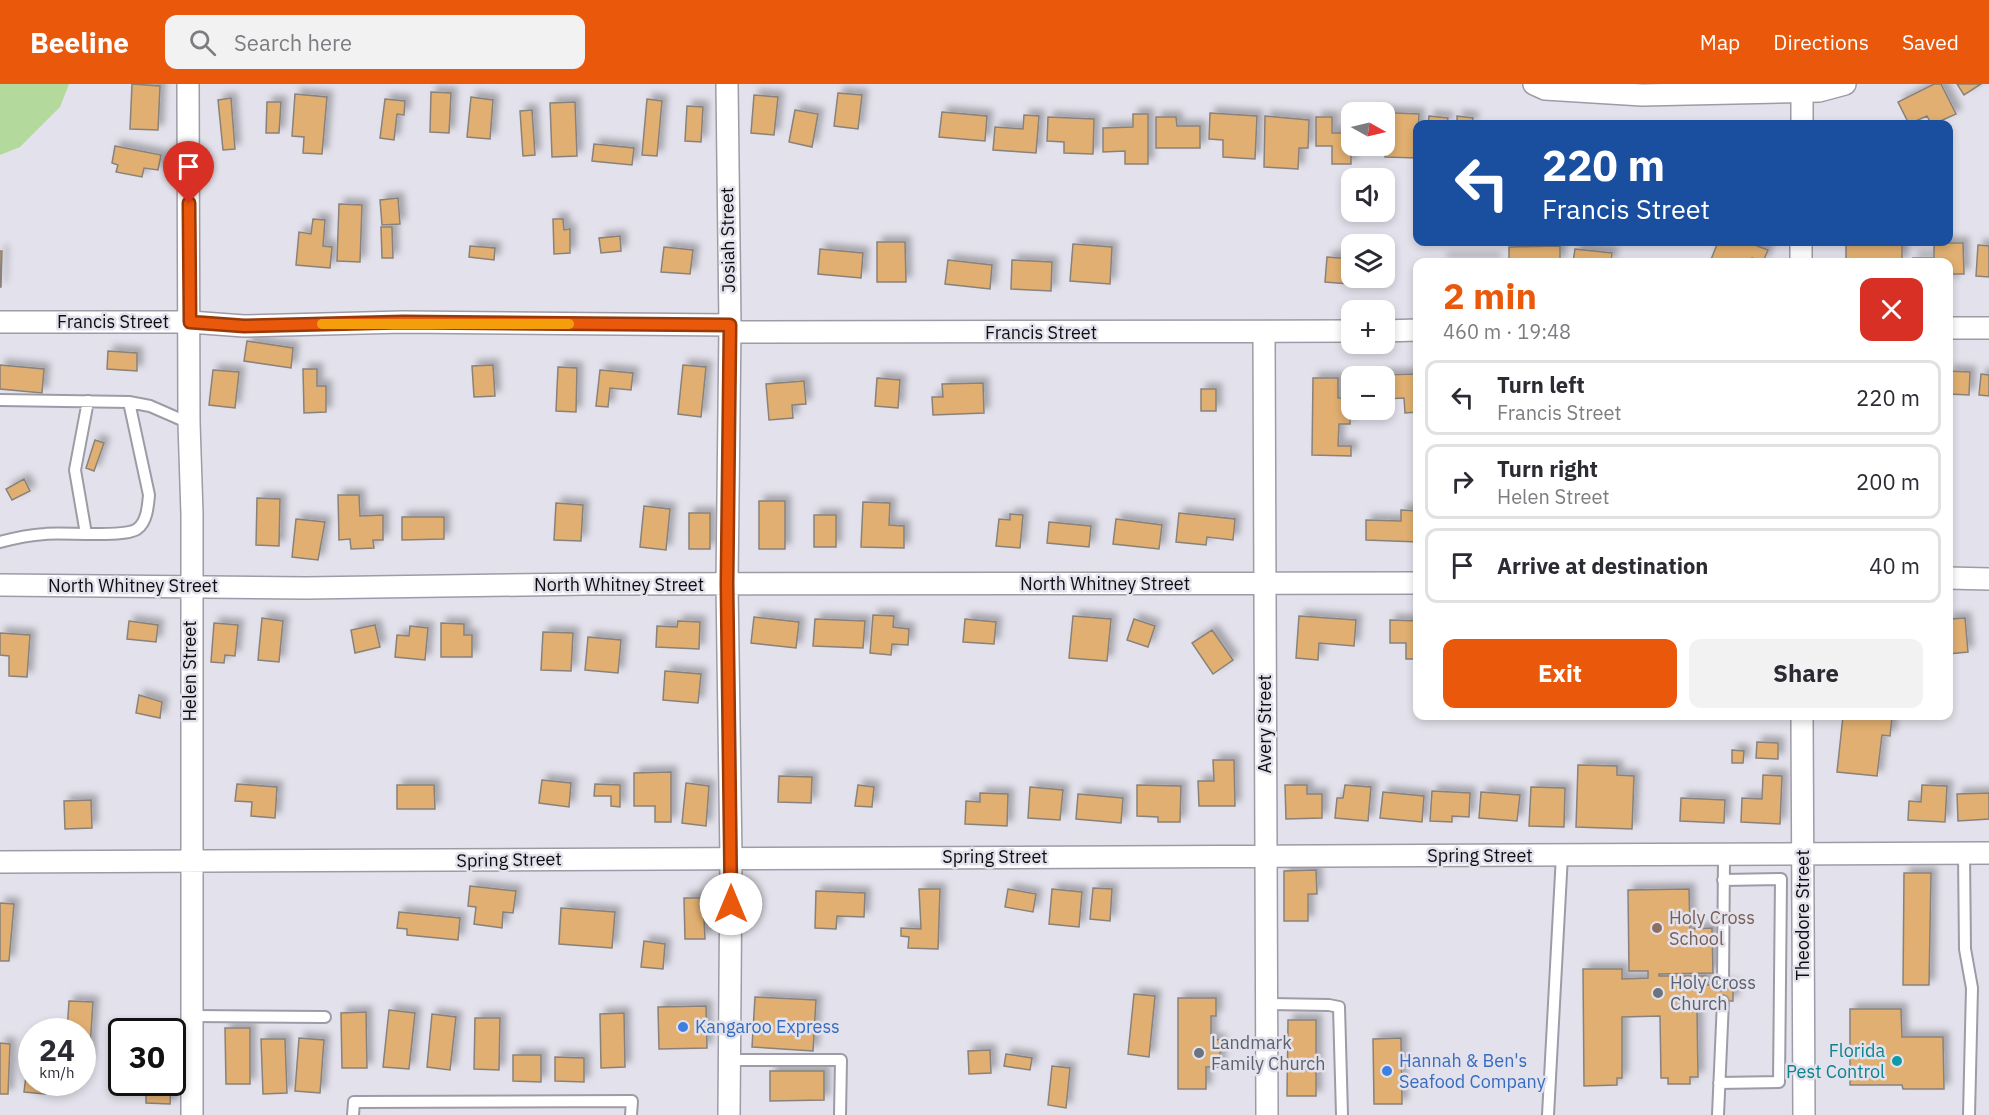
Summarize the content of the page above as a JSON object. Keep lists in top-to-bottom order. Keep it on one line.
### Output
{"streets":{"street":["Josiah Street","Francis Street","North Whitney Street","Helen Street","Avery Street","Spring Street","Theodore Street"]},"crossings":[["Josiah Street","Francis Street"],["Josiah Street","North Whitney Street"],["Josiah Street","Spring Street"],["Francis Street","Helen Street"],["Francis Street","Avery Street"],["North Whitney Street","Helen Street"],["North Whitney Street","Avery Street"],["Helen Street","Spring Street"],["Avery Street","Spring Street"],["Spring Street","Theodore Street"]],"places":["Holy Cross School","Holy Cross Church","Kangaroo Express","Landmark Family Church","Florida Pest Control","Hannah & Ben's Seafood Company"],"north":"right","page":{"header":"Beeline","search":"Search here","nav":["Map","Directions","Saved"],"map_buttons":["+","−"],"turn":["220 m","Francis Street"],"heading":["2 min","460 m · 19:48"],"list":[{"name":"Turn left","note":"Francis Street","value":"220 m"},{"name":"Turn right","note":"Helen Street","value":"200 m"},{"name":"Arrive at destination","value":"40 m"}],"buttons":["Exit","Share"],"speed":"24 km/h","limit":"30"}}
